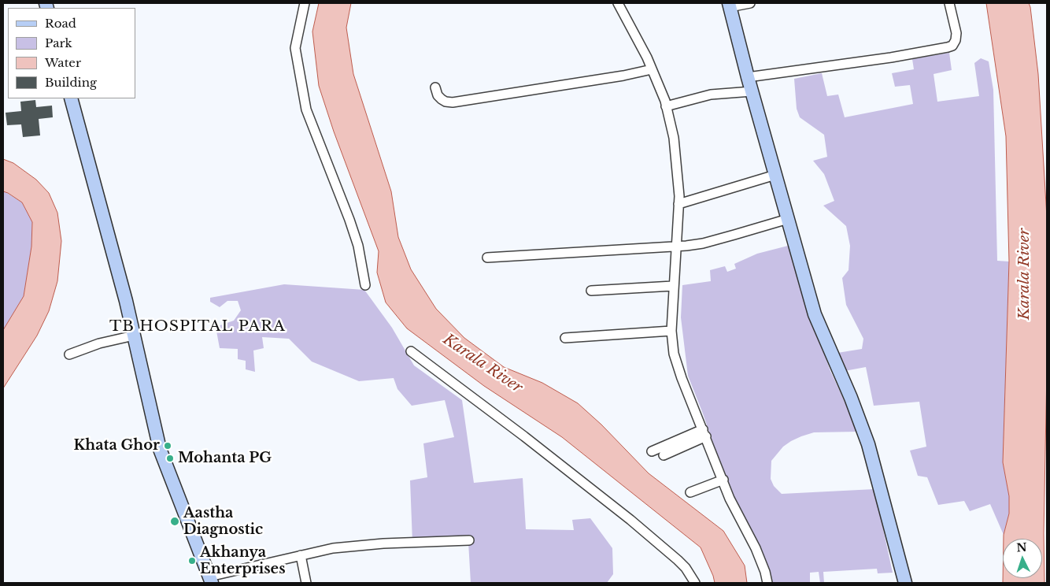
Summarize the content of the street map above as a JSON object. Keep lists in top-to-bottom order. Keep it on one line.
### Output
{"districts":["TB HOSPITAL PARA"],"water":["Karala River"],"places":["Khata Ghor","Mohanta PG","Aastha Diagnostic","Akhanya Enterprises"],"legend":["Road","Park","Water","Building"],"north":"top"}
